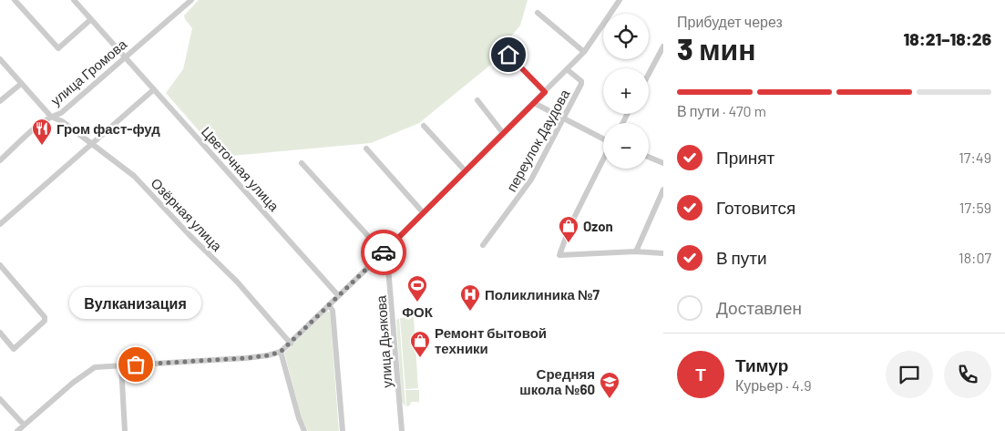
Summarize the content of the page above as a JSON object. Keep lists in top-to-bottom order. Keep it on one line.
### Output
{"streets":{"street":["улица Громова","переулок Даудова","Цветочная улица","Озёрная улица","улица Дьякова"]},"crossings":[["улица Громова","Цветочная улица"],["улица Громова","Озёрная улица"]],"places":{"restaurant":["Гром фаст-фуд"],"shop":["Ozon","Ремонт бытовой техники"],"sports":["ФОК"],"hospital":["Поликлиника №7"],"other":["Вулканизация"],"school or university":["Средняя школа №60"]},"page":{"heading":["3 мин","Прибудет через","18:21–18:26"],"panel":["Тимур","Курьер · 4.9"],"map_buttons":["+","−"],"bar":"В пути · 470 m","list":[["Принят","17:49"],["Готовится","17:59"],["В пути","18:07"],"Доставлен"],"bubble":"Вулканизация","round":"Т"}}
